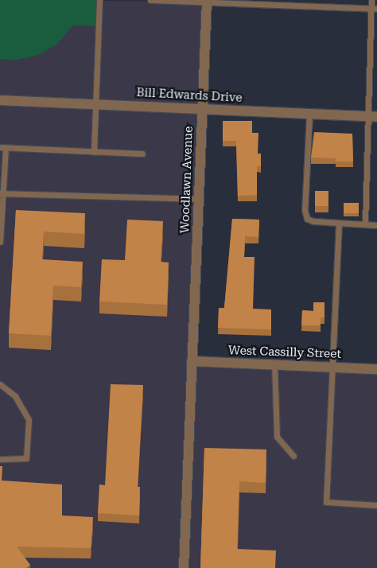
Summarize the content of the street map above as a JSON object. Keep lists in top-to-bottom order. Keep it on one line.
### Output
{"streets":{"street":["Bill Edwards Drive","Woodlawn Avenue","West Cassilly Street"]},"crossings":[["Bill Edwards Drive","Woodlawn Avenue"],["Woodlawn Avenue","West Cassilly Street"]]}
